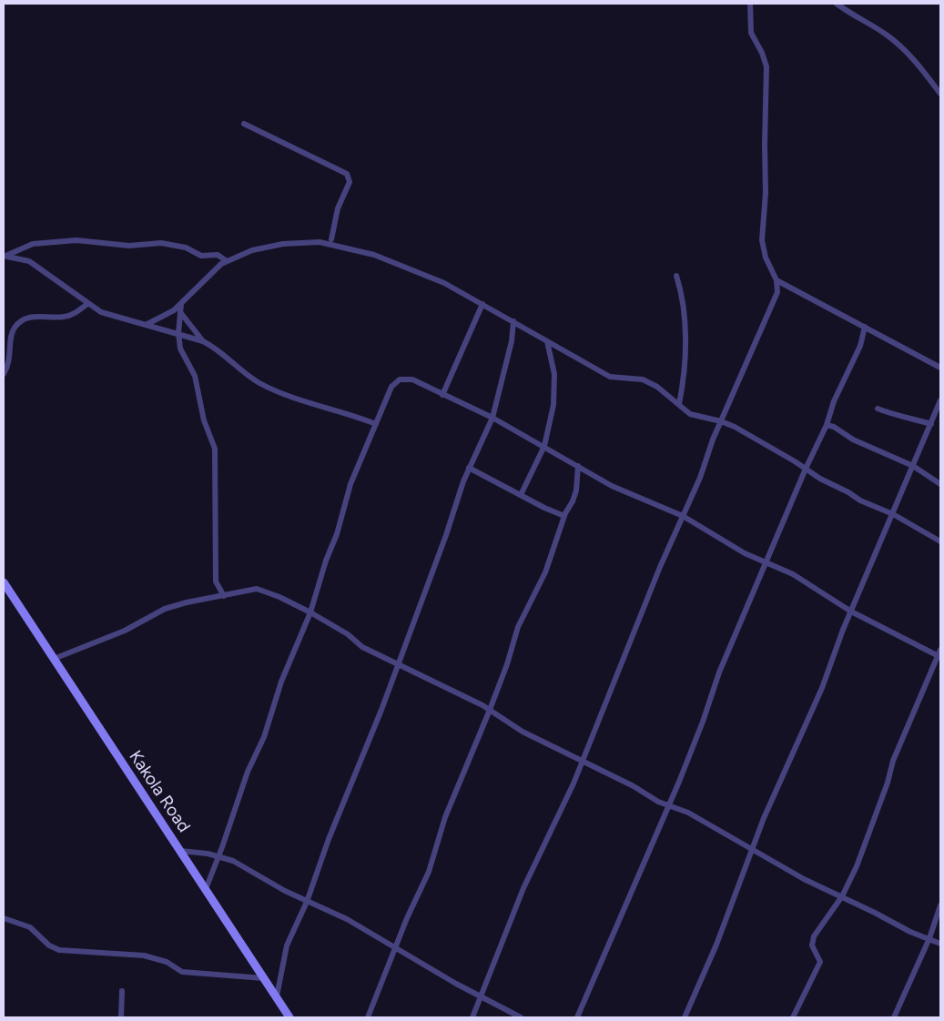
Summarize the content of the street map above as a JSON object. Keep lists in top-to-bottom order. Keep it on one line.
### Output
{"streets":{"main road":["Kakola Road"]}}
